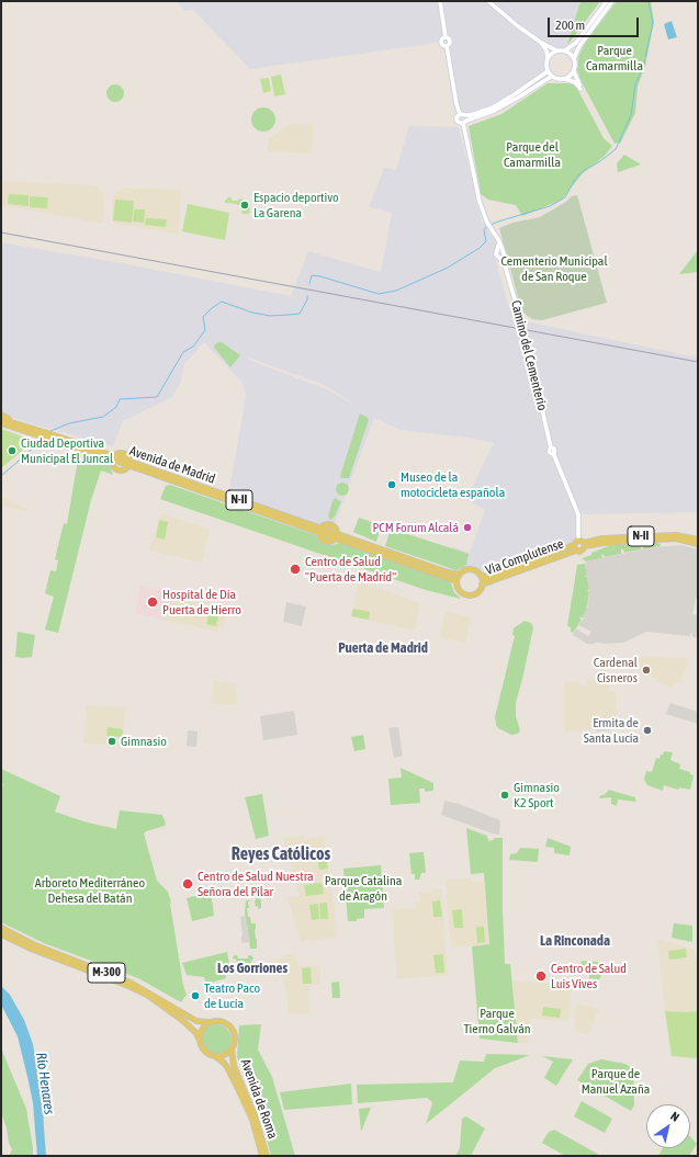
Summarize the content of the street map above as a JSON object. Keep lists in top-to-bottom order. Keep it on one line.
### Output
{"streets":{"main road":["Avenida de Madrid","N-II","Vía Complutense","M-300","Avenida de Roma"],"street":["Camino del Cementerio"]},"crossings":[["Camino del Cementerio","N-II"],["Camino del Cementerio","Vía Complutense"],["Avenida de Madrid","N-II"],["Avenida de Madrid","Vía Complutense"],["N-II","Vía Complutense"],["M-300","Avenida de Roma"]],"districts":["Puerta de Madrid","Reyes Católicos","La Rinconada","Los Gorriones"],"water":["Río Henares"],"parks":["Parque Camarmilla","Parque del Camarmilla","Cementerio Municipal de San Roque","Parque Catalina de Aragón","Arboreto Mediterráneo Dehesa del Batán","Parque Tierno Galván","Parque de Manuel Azaña"],"places":["Espacio deportivo La Garena","Ciudad Deportiva Municipal El Juncal","Museo de la motocicleta española","PCM Forum Alcalá","Centro de Salud \"Puerta de Madrid\"","Hospital de Día Puerta de Hierro","Cardenal Cisneros","Ermita de Santa Lucía","Gimnasio","Gimnasio K2 Sport","Centro de Salud Nuestra Señora del Pilar","Centro de Salud Luis Vives","Teatro Paco de Lucía"],"scale_bar":"200 m","north":"top right"}
